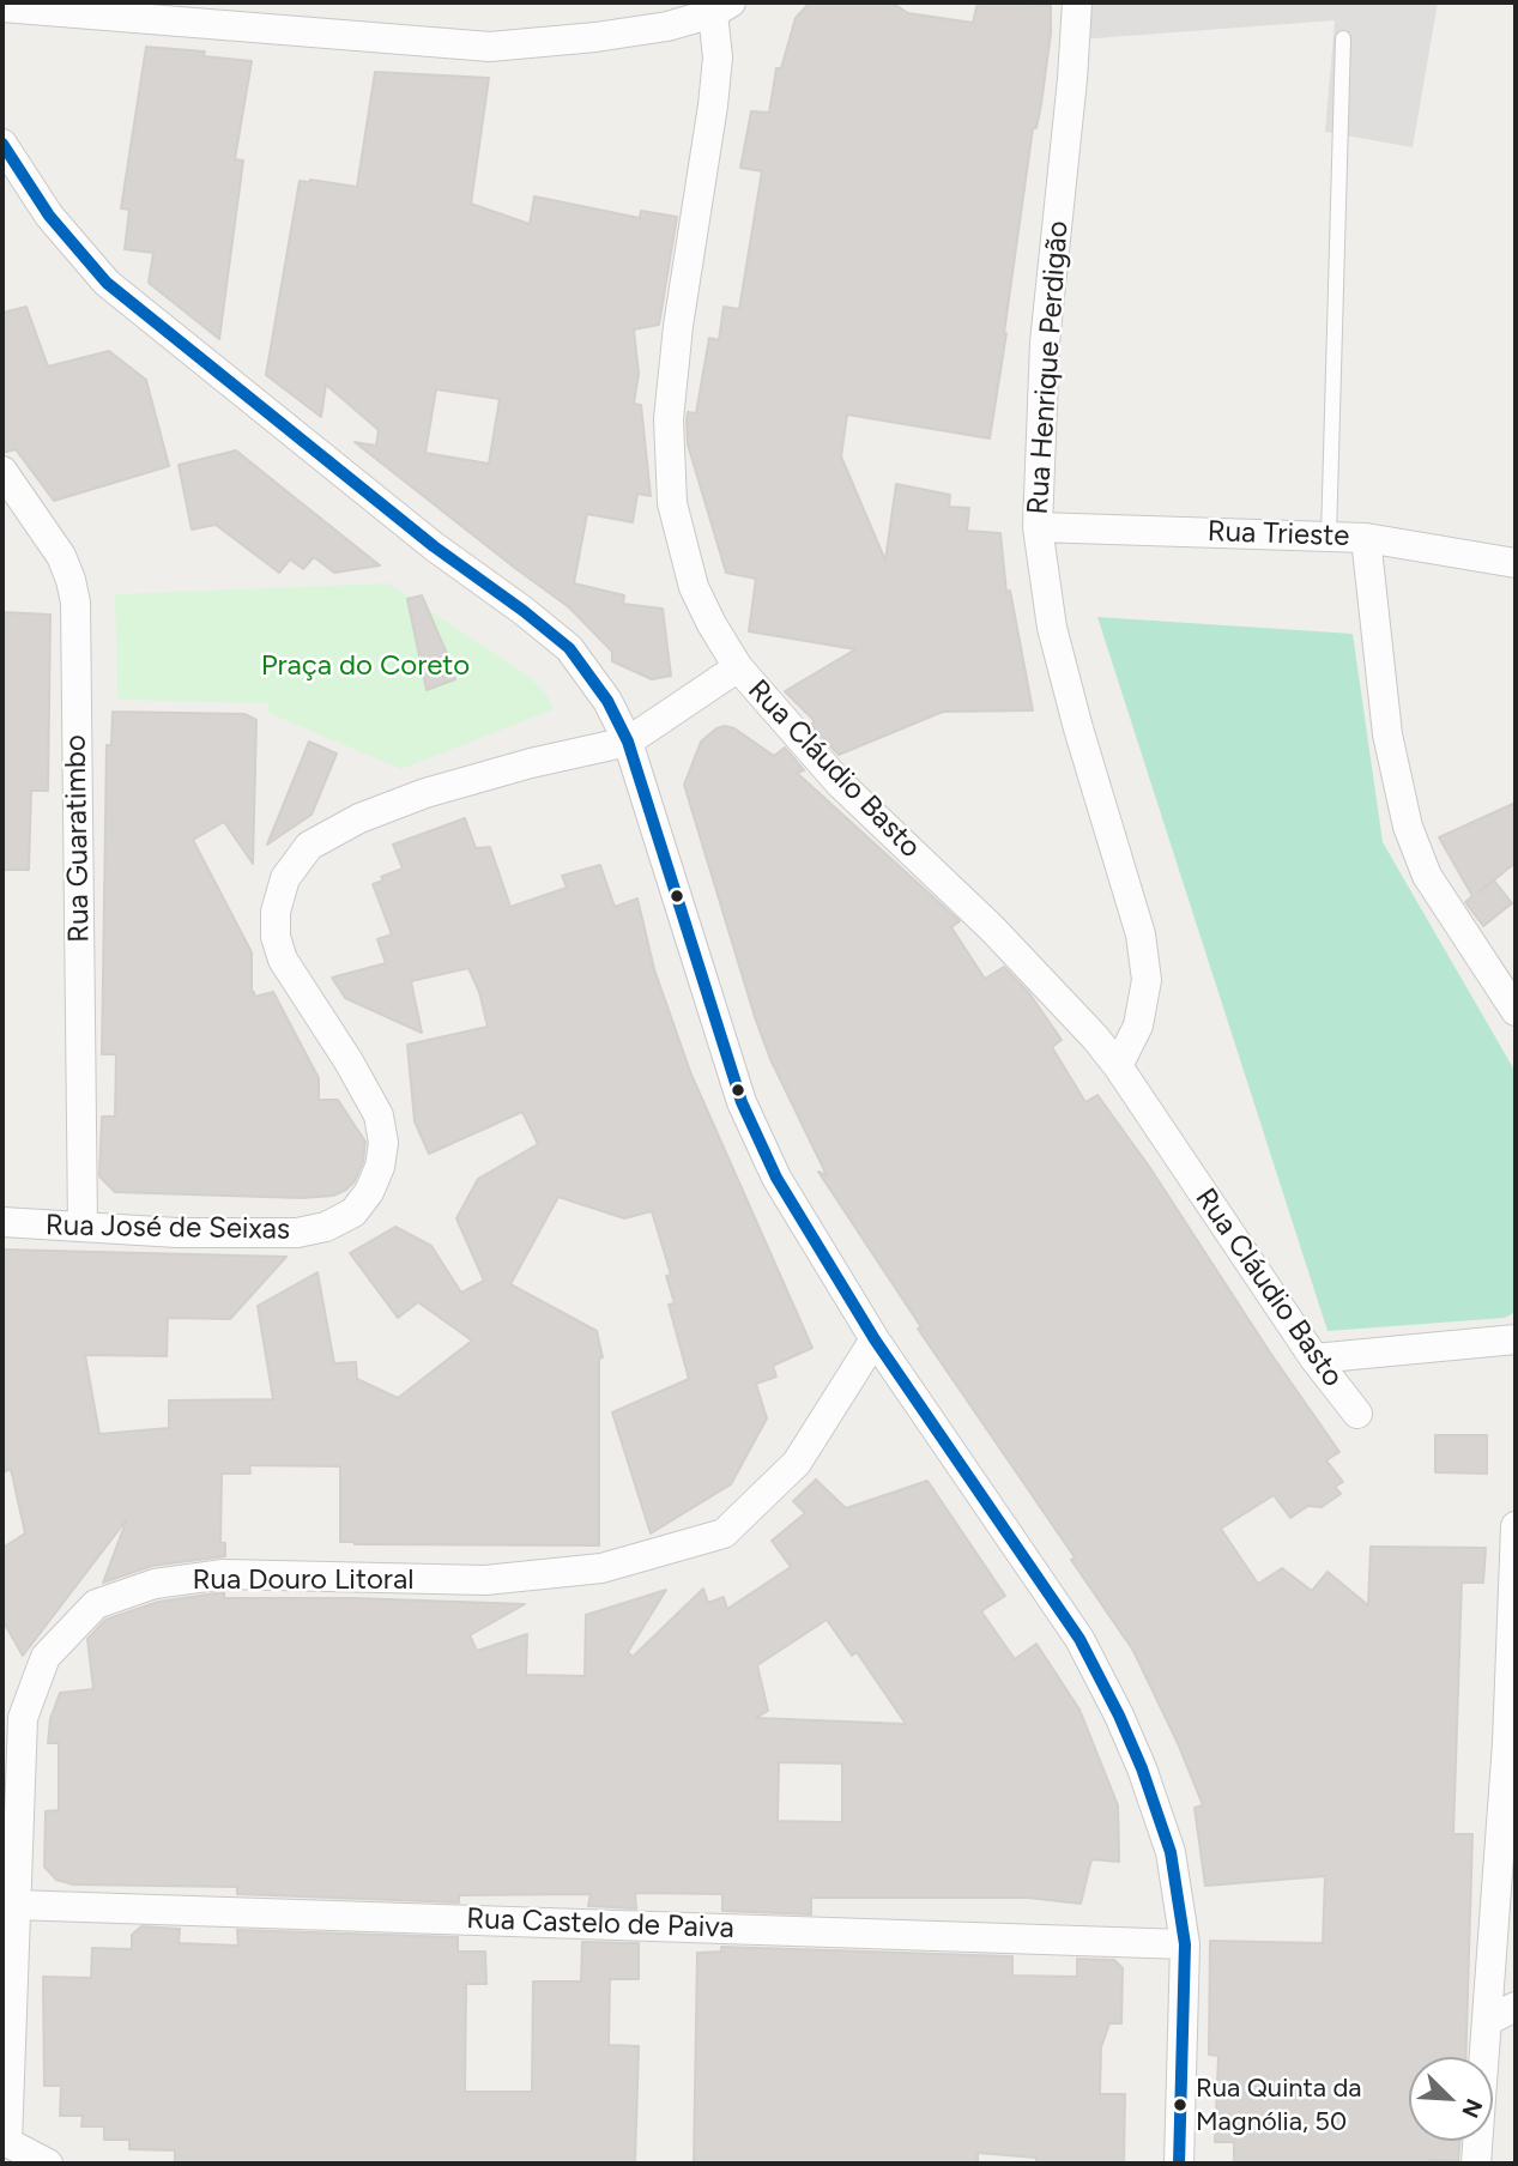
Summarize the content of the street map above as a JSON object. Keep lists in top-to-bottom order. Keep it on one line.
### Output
{"streets":{"street":["Rua Henrique Perdigão","Rua Trieste","Rua Cláudio Basto","Rua Guaratimbo","Rua José de Seixas","Rua Douro Litoral","Rua Castelo de Paiva"]},"crossings":[["Rua Henrique Perdigão","Rua Trieste"],["Rua Henrique Perdigão","Rua Cláudio Basto"],["Rua Cláudio Basto","Rua José de Seixas"],["Rua Guaratimbo","Rua José de Seixas"],["Rua Douro Litoral","Rua Castelo de Paiva"]],"parks":["Praça do Coreto"],"places":["Rua Quinta da Magnólia, 50"],"north":"bottom right"}
